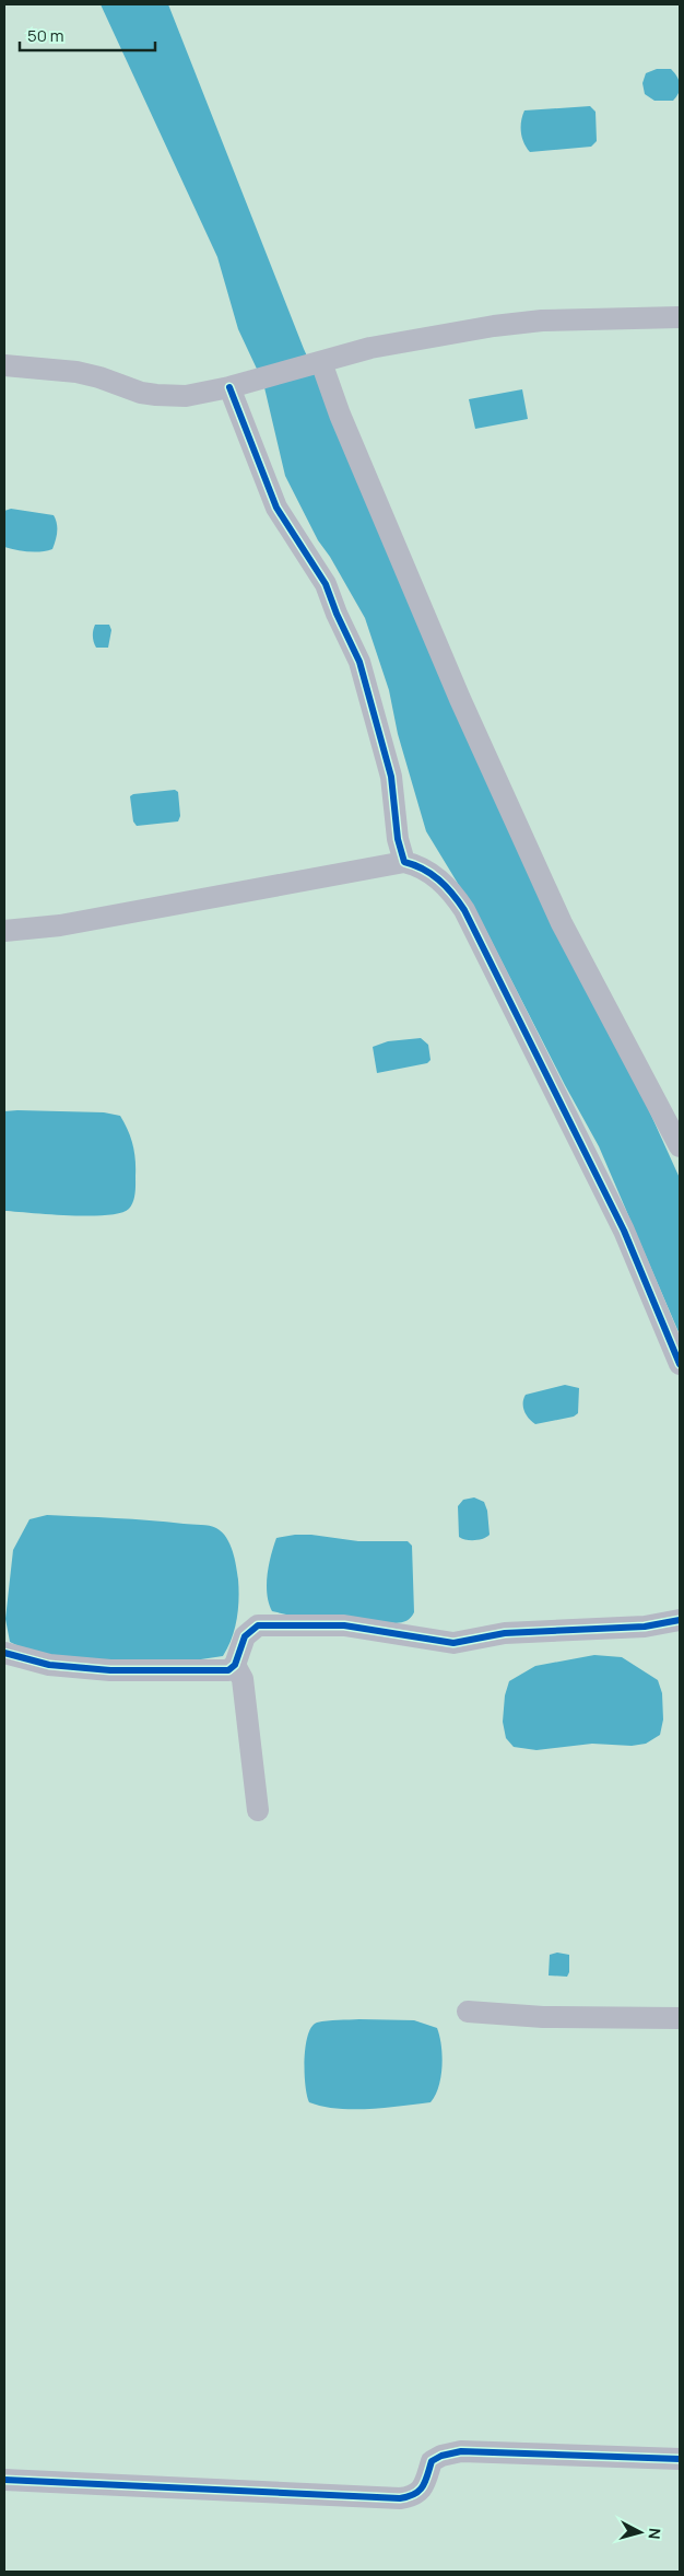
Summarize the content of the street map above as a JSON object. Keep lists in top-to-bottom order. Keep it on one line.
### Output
{"scale_bar":"50 m","north":"right"}
